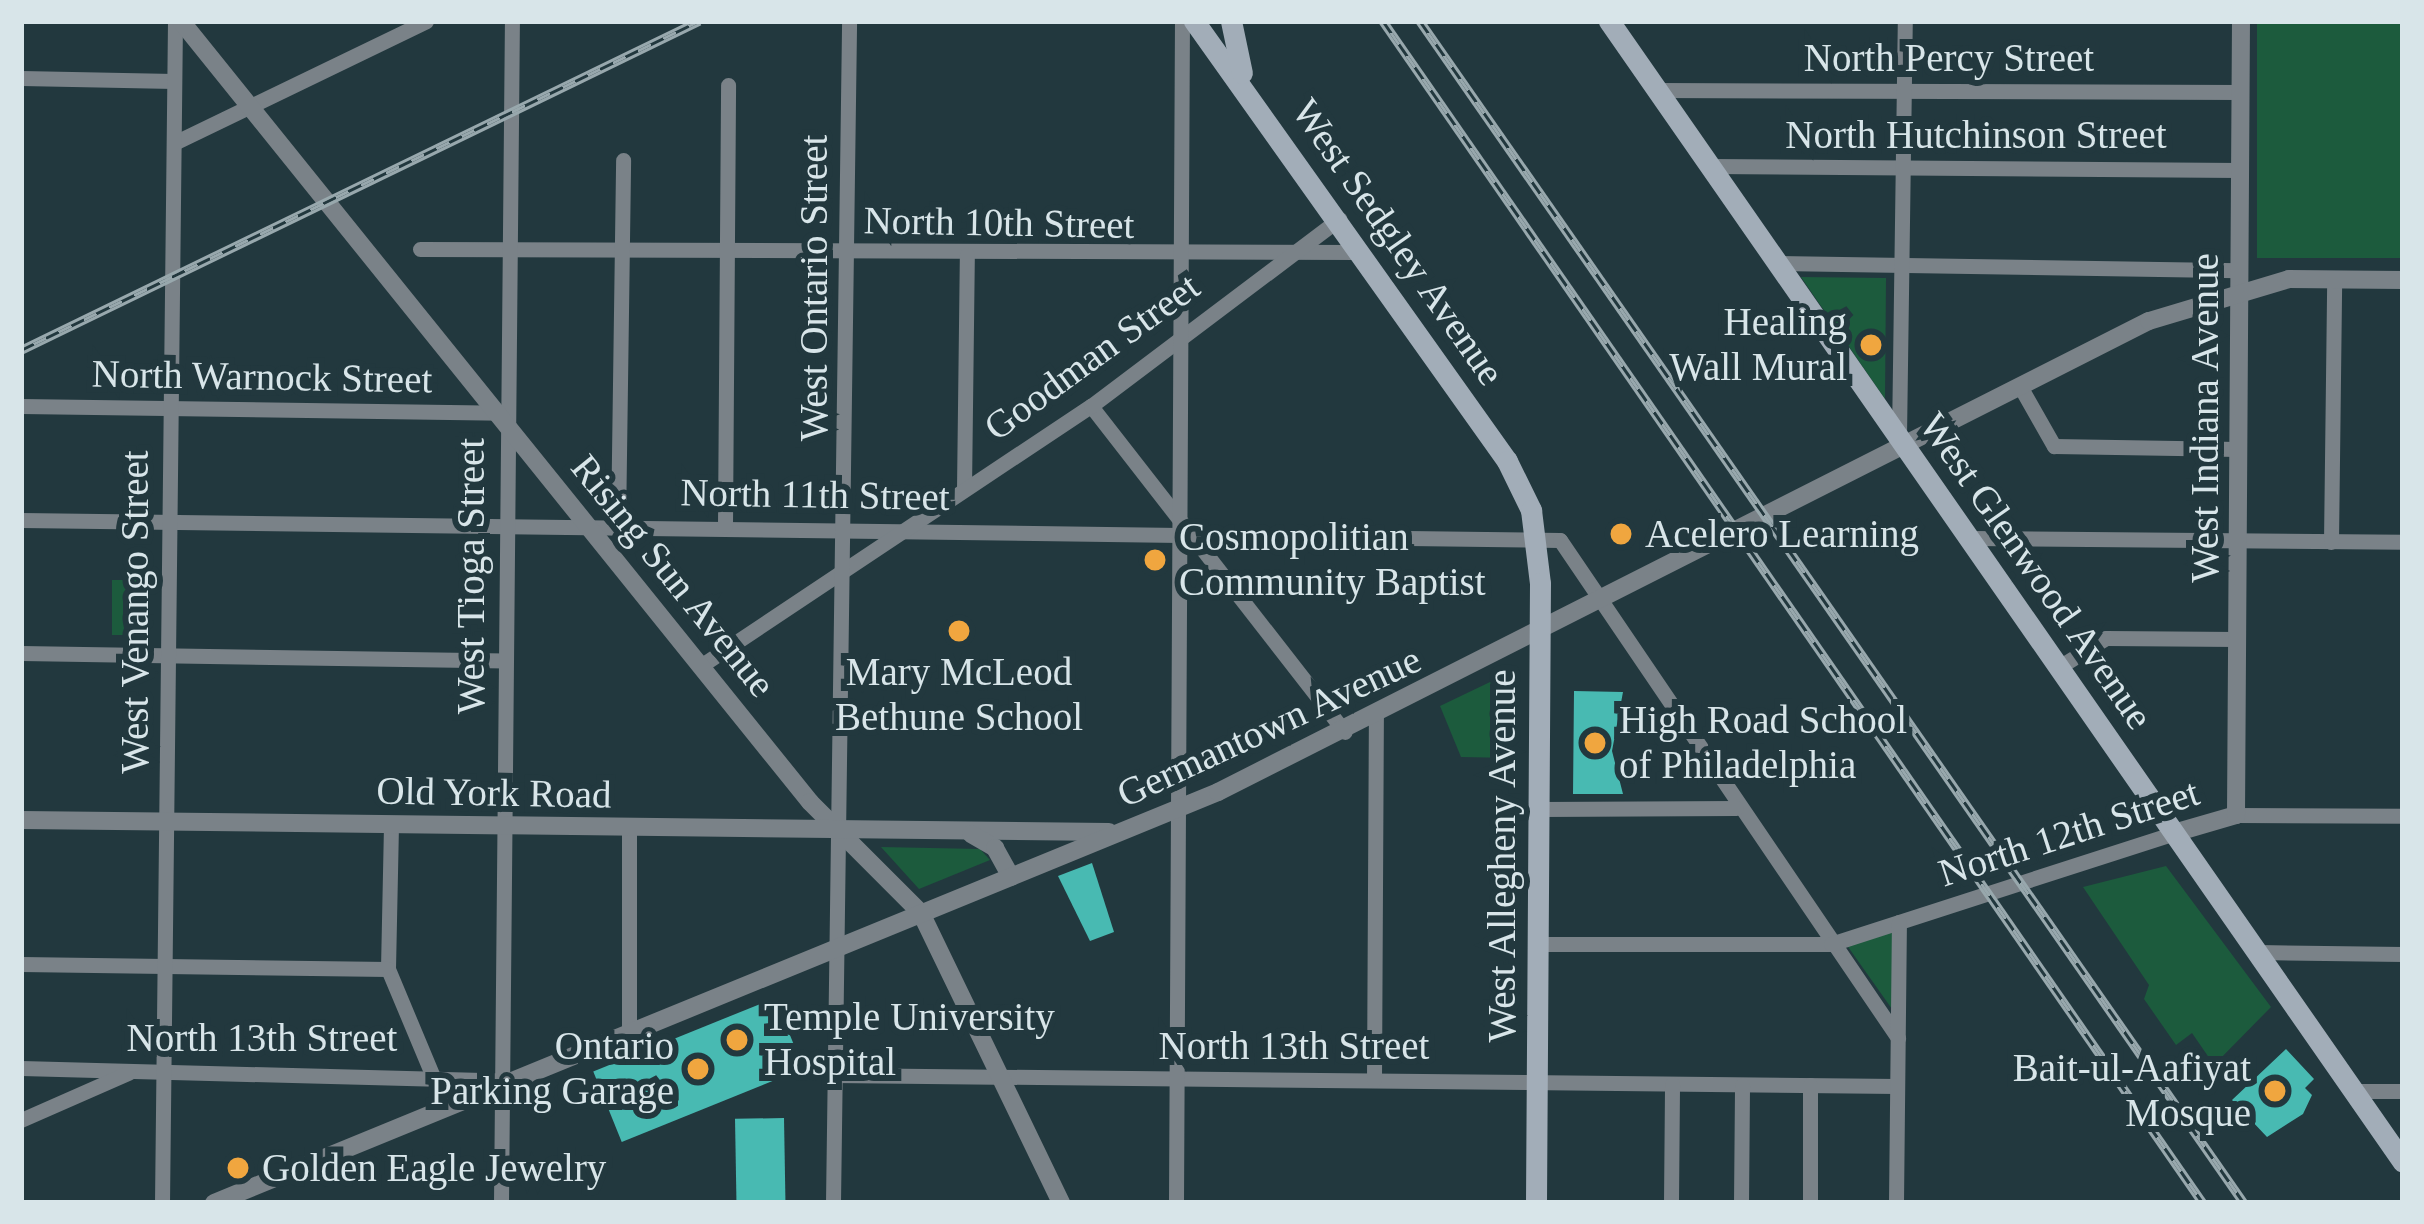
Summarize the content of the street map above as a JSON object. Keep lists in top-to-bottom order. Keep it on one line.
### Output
{"streets":{"main road":["West Sedgley Avenue","West Glenwood Avenue","West Allegheny Avenue"],"street":["North Percy Street","North Hutchinson Street","North 10th Street","West Ontario Street","Goodman Street","North Warnock Street","West Indiana Avenue","North 11th Street","West Tioga Street","Rising Sun Avenue","West Venango Street","Germantown Avenue","Old York Road","North 12th Street","North 13th Street"]},"crossings":[["North Percy Street","West Indiana Avenue"],["North Percy Street","West Glenwood Avenue"],["North Hutchinson Street","West Indiana Avenue"],["North Hutchinson Street","West Glenwood Avenue"],["North 10th Street","West Sedgley Avenue"],["North 10th Street","West Ontario Street"],["North 10th Street","Goodman Street"],["North 10th Street","West Tioga Street"],["West Sedgley Avenue","Goodman Street"],["West Sedgley Avenue","West Allegheny Avenue"],["West Ontario Street","Goodman Street"],["West Ontario Street","North 11th Street"],["West Ontario Street","Rising Sun Avenue"],["West Ontario Street","Germantown Avenue"],["West Ontario Street","Old York Road"],["West Ontario Street","North 13th Street"],["Goodman Street","North 11th Street"],["Goodman Street","Rising Sun Avenue"],["North Warnock Street","West Tioga Street"],["North Warnock Street","Rising Sun Avenue"],["North Warnock Street","West Venango Street"],["West Indiana Avenue","Germantown Avenue"],["West Indiana Avenue","North 12th Street"],["North 11th Street","West Tioga Street"],["North 11th Street","Rising Sun Avenue"],["North 11th Street","West Venango Street"],["North 11th Street","West Allegheny Avenue"],["West Glenwood Avenue","Germantown Avenue"],["West Glenwood Avenue","North 12th Street"],["West Tioga Street","Rising Sun Avenue"],["West Tioga Street","Germantown Avenue"],["West Tioga Street","Old York Road"],["West Tioga Street","North 13th Street"],["Rising Sun Avenue","West Venango Street"],["Rising Sun Avenue","Germantown Avenue"],["Rising Sun Avenue","Old York Road"],["Rising Sun Avenue","North 13th Street"],["West Venango Street","Old York Road"],["West Venango Street","North 13th Street"],["Germantown Avenue","Old York Road"],["Germantown Avenue","West Allegheny Avenue"],["Germantown Avenue","North 13th Street"],["North 12th Street","West Allegheny Avenue"],["West Allegheny Avenue","North 13th Street"]],"places":["Healing Wall Mural","Acelero Learning","Cosmopolitian Community Baptist","Mary McLeod Bethune School","High Road School of Philadelphia","Temple University Hospital","Ontario Parking Garage","Bait-ul-Aafiyat Mosque","Golden Eagle Jewelry"]}
